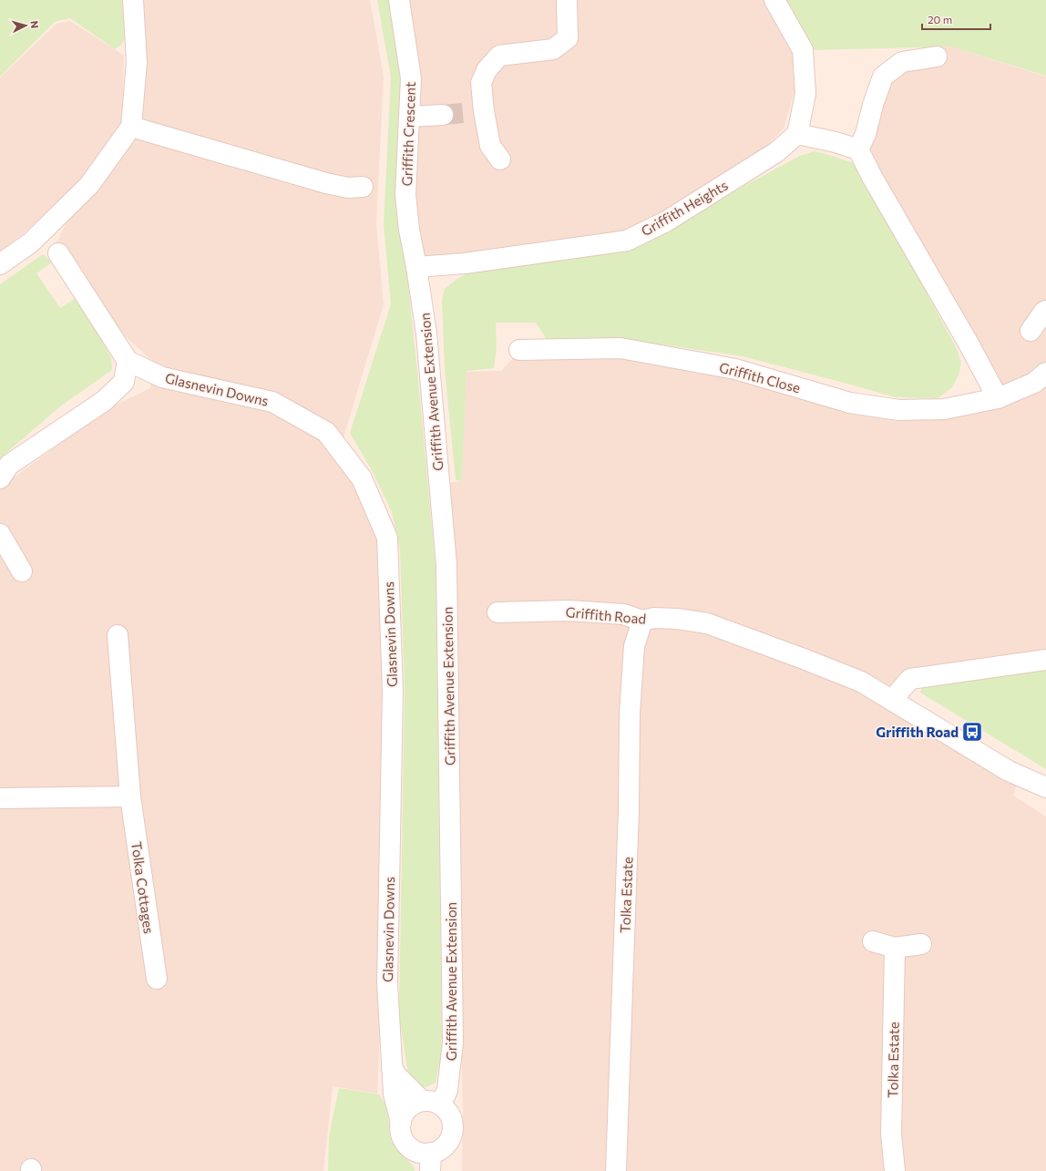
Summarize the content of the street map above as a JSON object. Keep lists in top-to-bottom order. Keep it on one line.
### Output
{"streets":{"street":["Griffith Crescent","Griffith Heights","Griffith Close","Glasnevin Downs","Griffith Avenue Extension","Griffith Road","Tolka Cottages","Tolka Estate"]},"crossings":[["Griffith Crescent","Griffith Heights"],["Griffith Crescent","Griffith Avenue Extension"],["Griffith Heights","Griffith Avenue Extension"],["Glasnevin Downs","Griffith Avenue Extension"],["Griffith Road","Tolka Estate"]],"places":{"bus stop":["Griffith Road"]},"scale_bar":"20 m","north":"right"}
